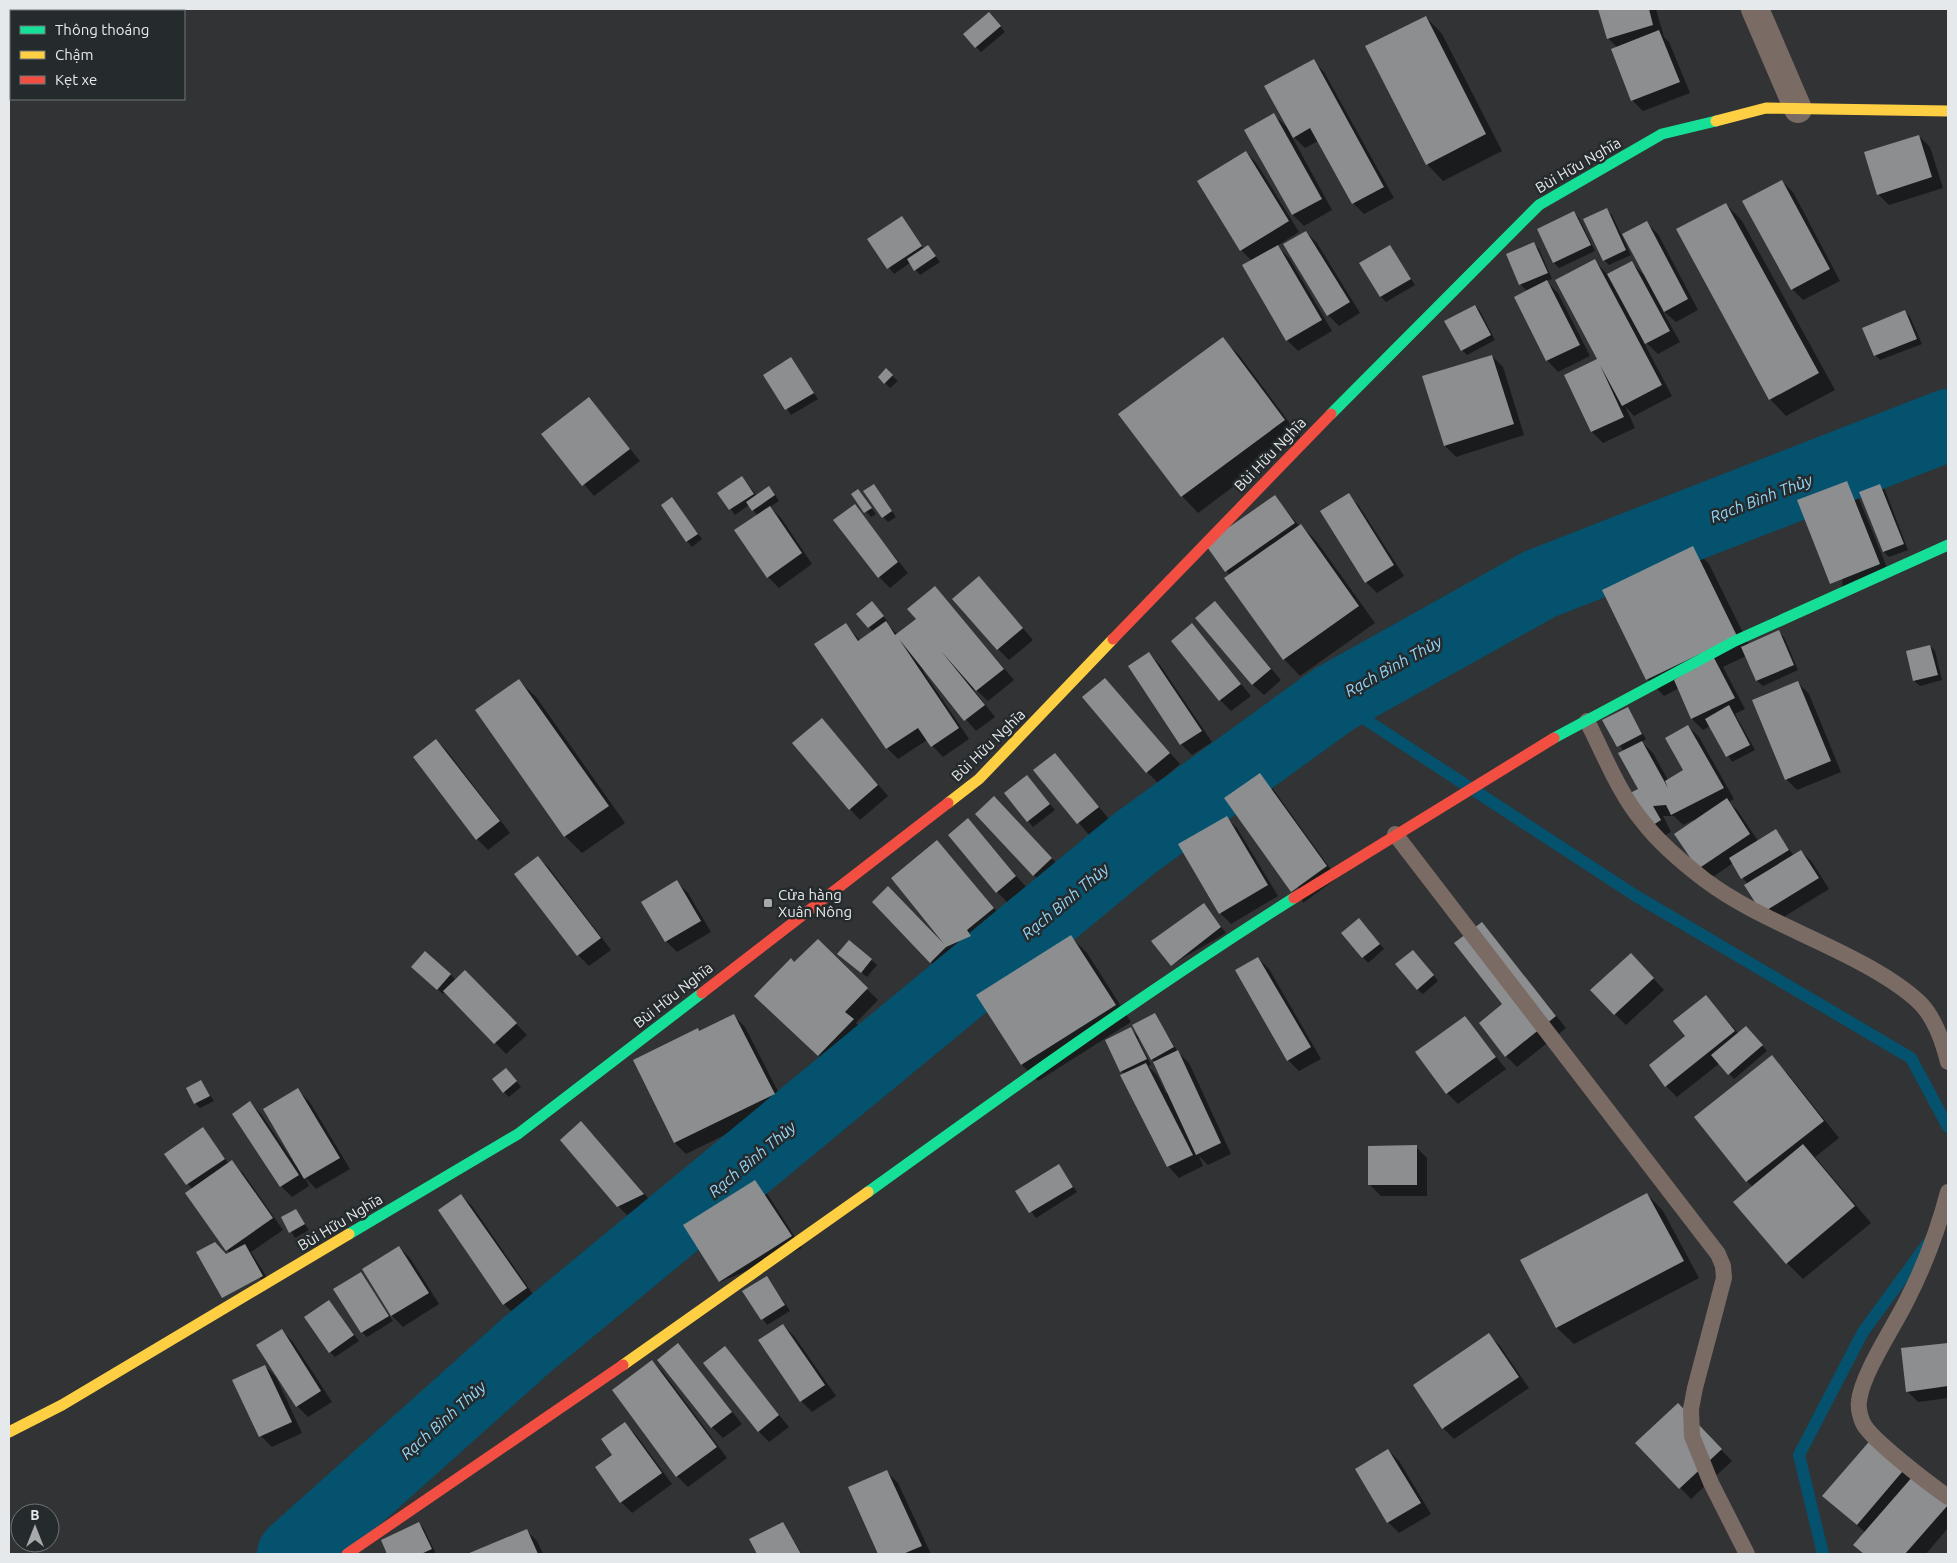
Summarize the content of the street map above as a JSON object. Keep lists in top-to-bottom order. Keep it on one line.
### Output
{"streets":{"main road":["Bùi Hữu Nghĩa"]},"water":["Rạch Bình Thủy"],"places":{"transit":["Cửa hàng Xuân Nông"]},"legend":["Thông thoáng","Chậm","Kẹt xe"],"north":"top"}
